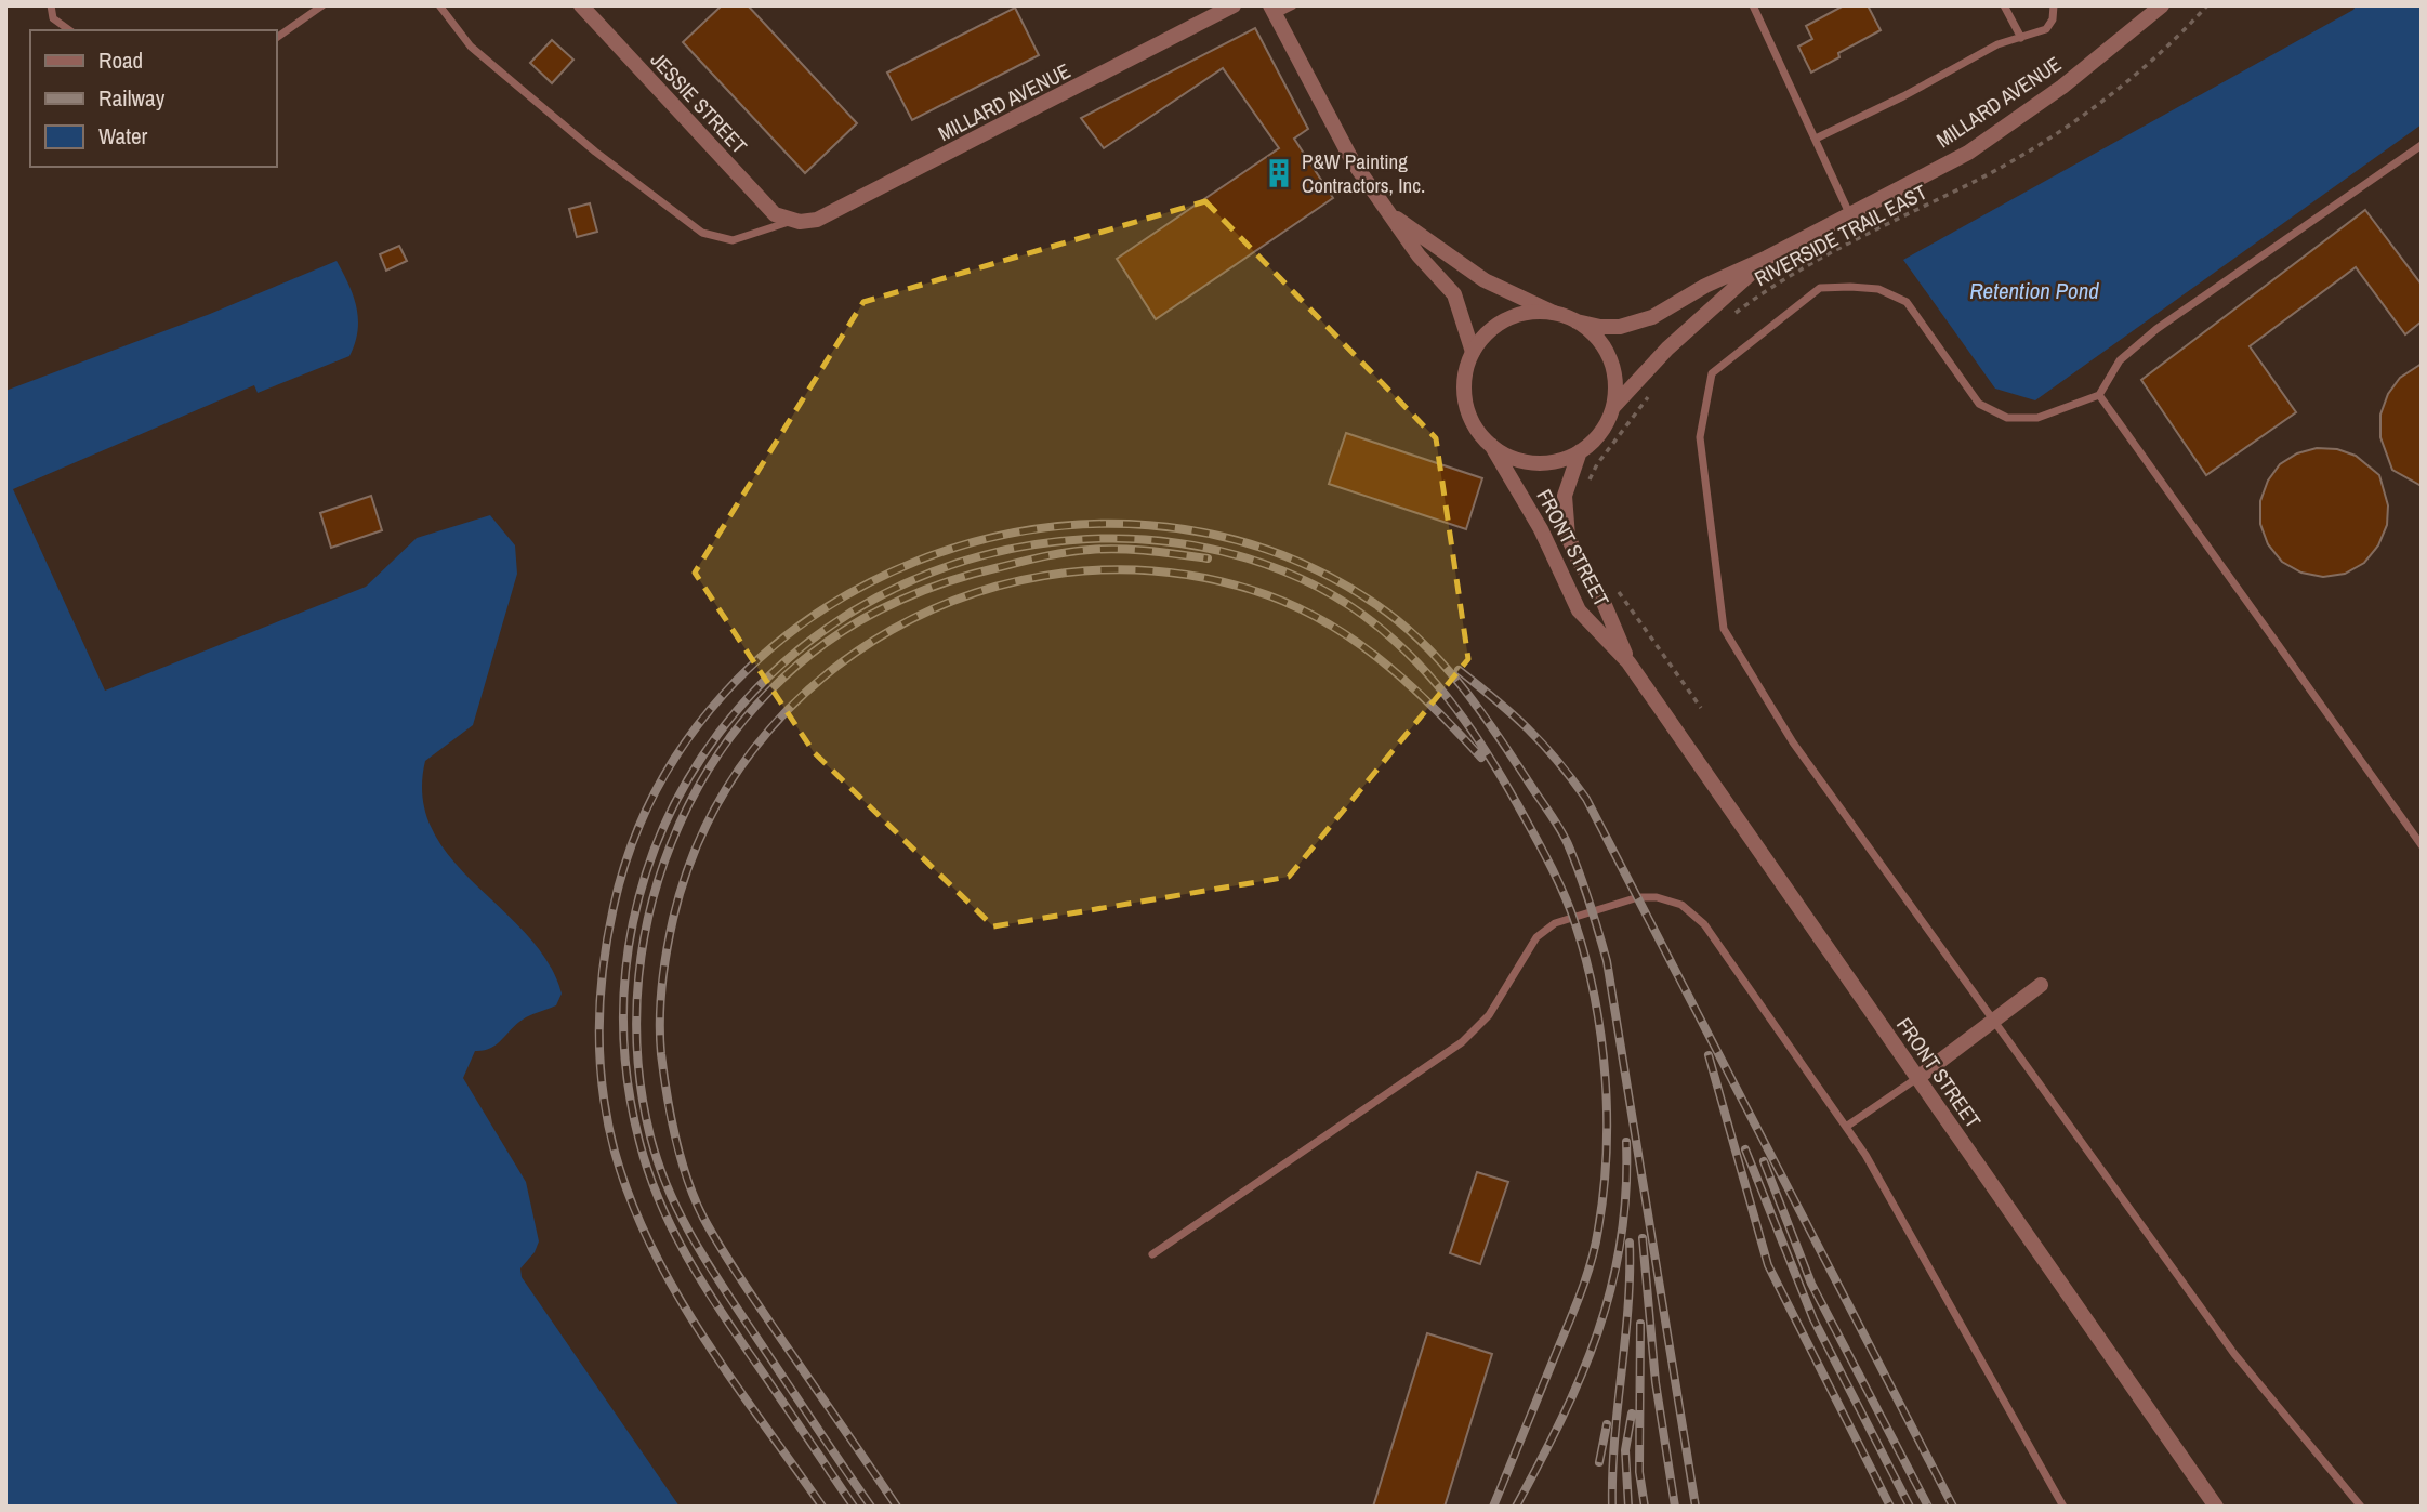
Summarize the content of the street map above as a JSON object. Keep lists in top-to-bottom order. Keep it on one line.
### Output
{"streets":{"street":["MILLARD AVENUE","JESSIE STREET","FRONT STREET"],"path":["RIVERSIDE TRAIL EAST"]},"crossings":[["MILLARD AVENUE","JESSIE STREET"],["MILLARD AVENUE","FRONT STREET"]],"water":["Retention Pond"],"places":{"building":["P&W Painting Contractors, Inc."]},"legend":["Road","Railway","Water"]}
